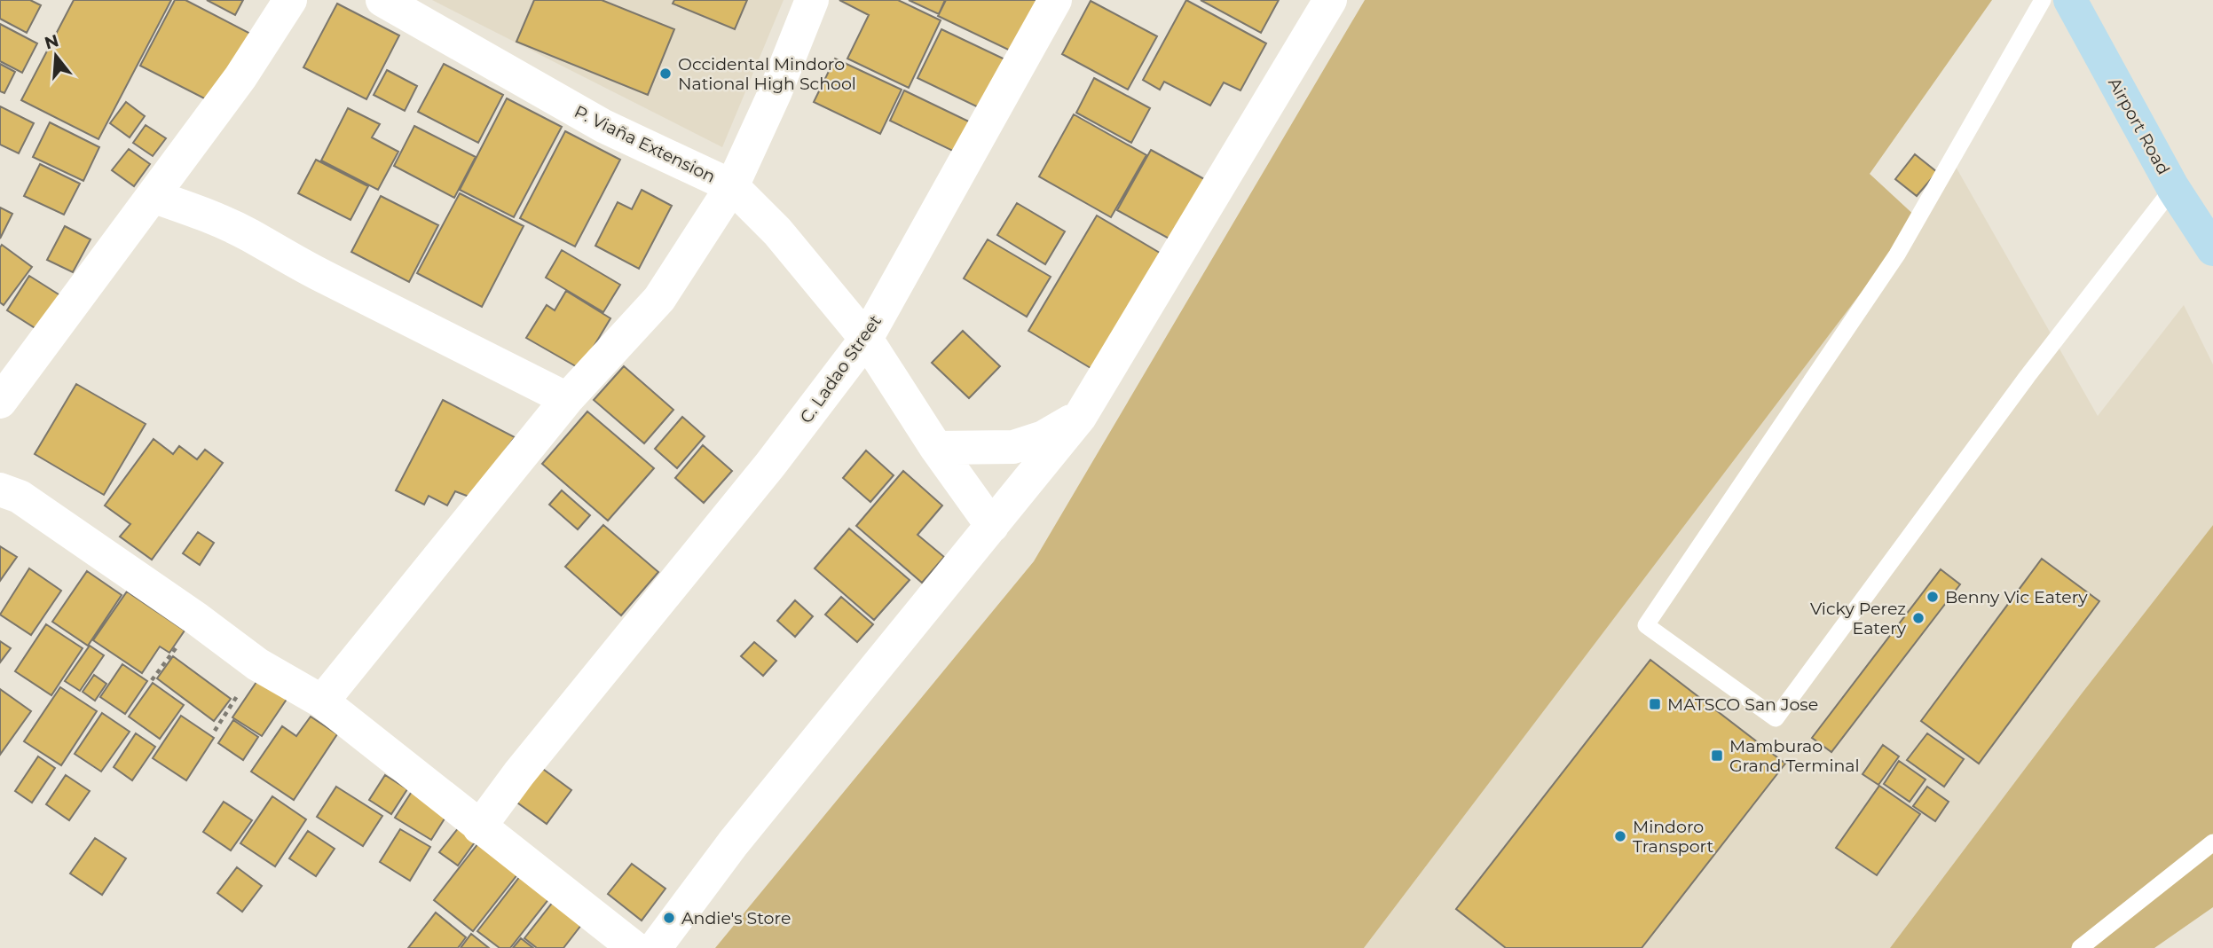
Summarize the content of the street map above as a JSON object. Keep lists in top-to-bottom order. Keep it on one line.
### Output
{"streets":{"street":["Airport Road","P. Viaña Extension","C. Ladao Street"]},"places":{"other":["Occidental Mindoro National High School","Benny Vic Eatery","Vicky Perez Eatery","Mindoro Transport","Andie's Store"],"transit":["MATSCO San Jose","Mamburao Grand Terminal"]},"north":"top"}
